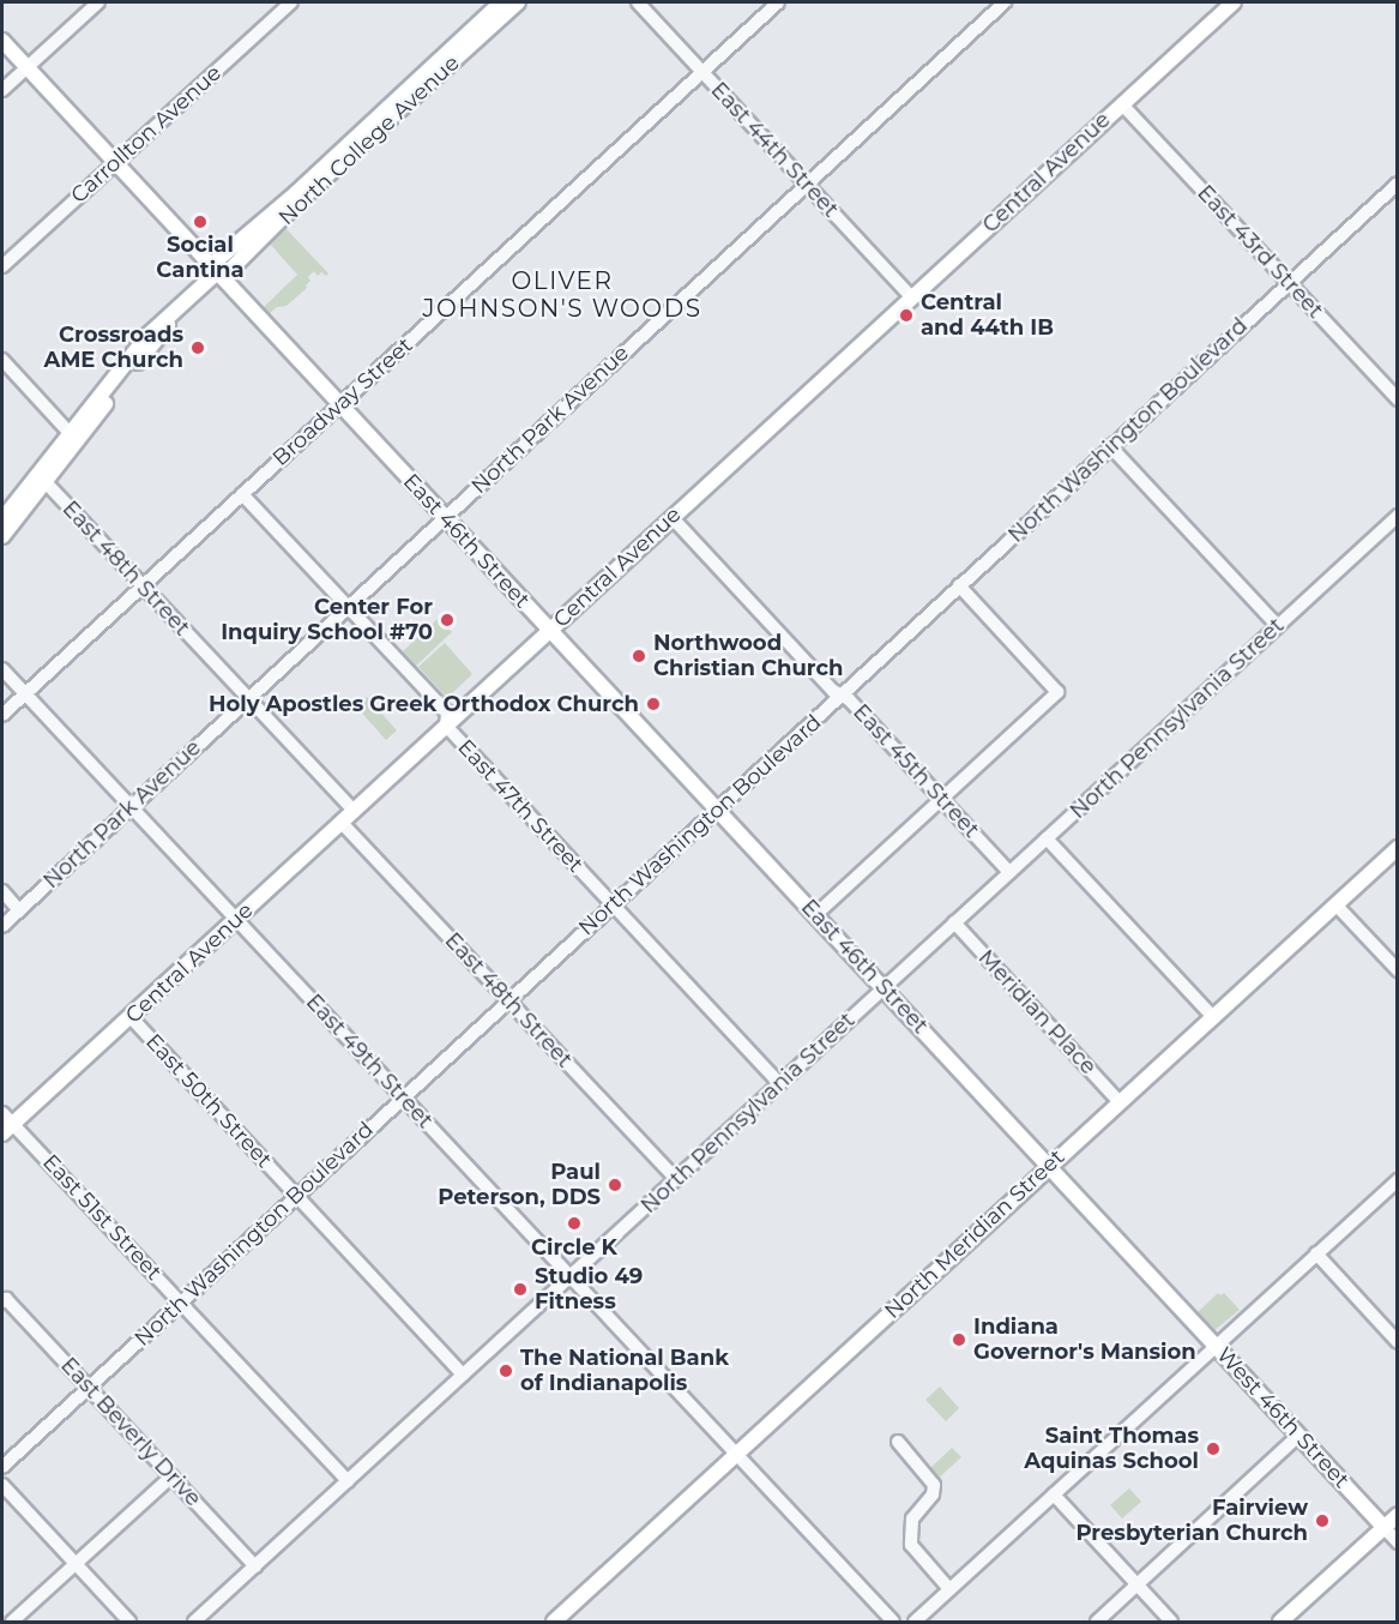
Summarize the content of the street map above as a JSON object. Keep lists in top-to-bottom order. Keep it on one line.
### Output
{"streets":{"main road":["North College Avenue","Central Avenue","East 46th Street","North Meridian Street","West 46th Street"],"street":["Carrollton Avenue","East 44th Street","East 43rd Street","Broadway Street","North Park Avenue","North Washington Boulevard","East 48th Street","North Pennsylvania Street","East 45th Street","East 47th Street","Meridian Place","East 49th Street","East 50th Street","East 51st Street","East Beverly Drive"]},"crossings":[["Carrollton Avenue","East 46th Street"],["North College Avenue","East 46th Street"],["North College Avenue","East 48th Street"],["East 44th Street","Central Avenue"],["East 44th Street","Broadway Street"],["East 44th Street","North Park Avenue"],["Central Avenue","East 43rd Street"],["Central Avenue","East 46th Street"],["Central Avenue","East 48th Street"],["Central Avenue","East 45th Street"],["Central Avenue","East 47th Street"],["Central Avenue","East 49th Street"],["Central Avenue","East 50th Street"],["Central Avenue","East 51st Street"],["East 43rd Street","North Washington Boulevard"],["Broadway Street","East 46th Street"],["Broadway Street","East 48th Street"],["Broadway Street","East 47th Street"],["Broadway Street","East 49th Street"],["North Park Avenue","East 46th Street"],["North Park Avenue","East 48th Street"],["North Park Avenue","East 47th Street"],["North Park Avenue","East 49th Street"],["North Washington Boulevard","East 46th Street"],["North Washington Boulevard","East 48th Street"],["North Washington Boulevard","East 45th Street"],["North Washington Boulevard","East 47th Street"],["North Washington Boulevard","East 49th Street"],["North Washington Boulevard","East 50th Street"],["North Washington Boulevard","East 51st Street"],["North Washington Boulevard","East Beverly Drive"],["East 46th Street","North Pennsylvania Street"],["East 46th Street","North Meridian Street"],["East 46th Street","West 46th Street"],["East 48th Street","North Pennsylvania Street"],["North Pennsylvania Street","East 45th Street"],["North Pennsylvania Street","East 47th Street"],["North Pennsylvania Street","Meridian Place"],["North Pennsylvania Street","East 49th Street"],["North Pennsylvania Street","East 50th Street"],["North Pennsylvania Street","East 51st Street"],["North Pennsylvania Street","East Beverly Drive"],["Meridian Place","North Meridian Street"],["East 49th Street","North Meridian Street"],["North Meridian Street","West 46th Street"]],"districts":["OLIVER JOHNSON'S WOODS"],"places":["Social Cantina","Central and 44th IB","Crossroads AME Church","Center For Inquiry School #70","Northwood Christian Church","Holy Apostles Greek Orthodox Church","Paul Peterson, DDS","Circle K","Studio 49 Fitness","Indiana Governor's Mansion","The National Bank of Indianapolis","Saint Thomas Aquinas School","Fairview Presbyterian Church"]}
